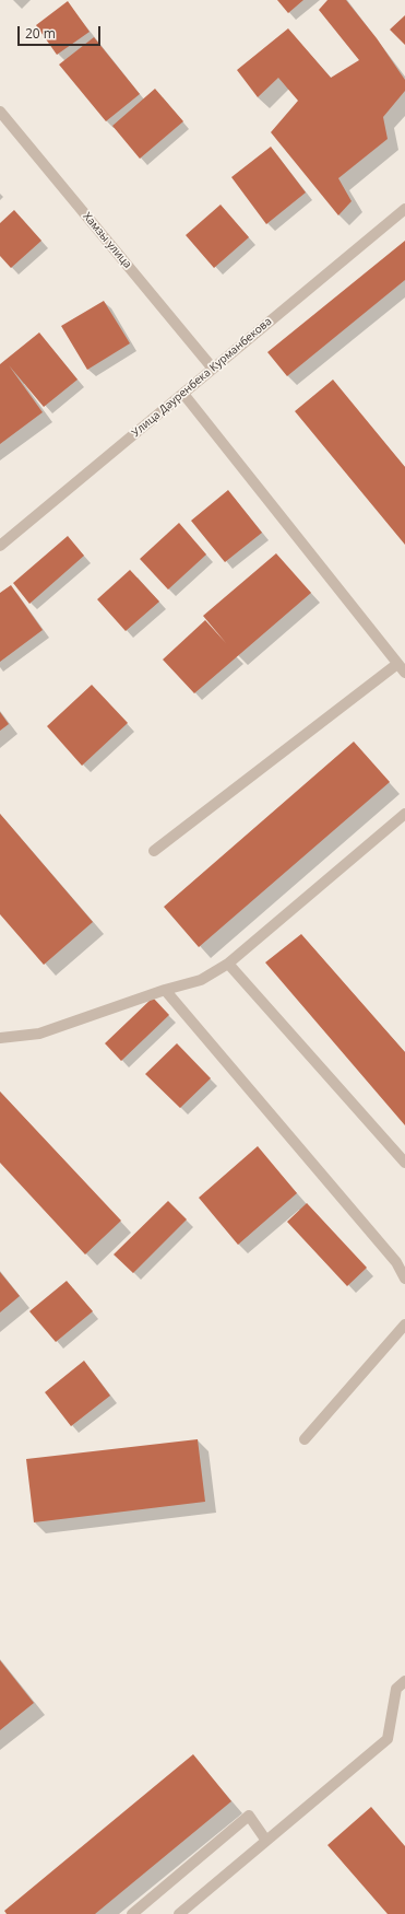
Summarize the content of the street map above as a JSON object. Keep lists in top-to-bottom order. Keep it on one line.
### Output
{"streets":{"street":["Хамзы улица","Улица Дауренбека Курманбекова"]},"crossings":[["Хамзы улица","Улица Дауренбека Курманбекова"]],"scale_bar":"20 m"}
